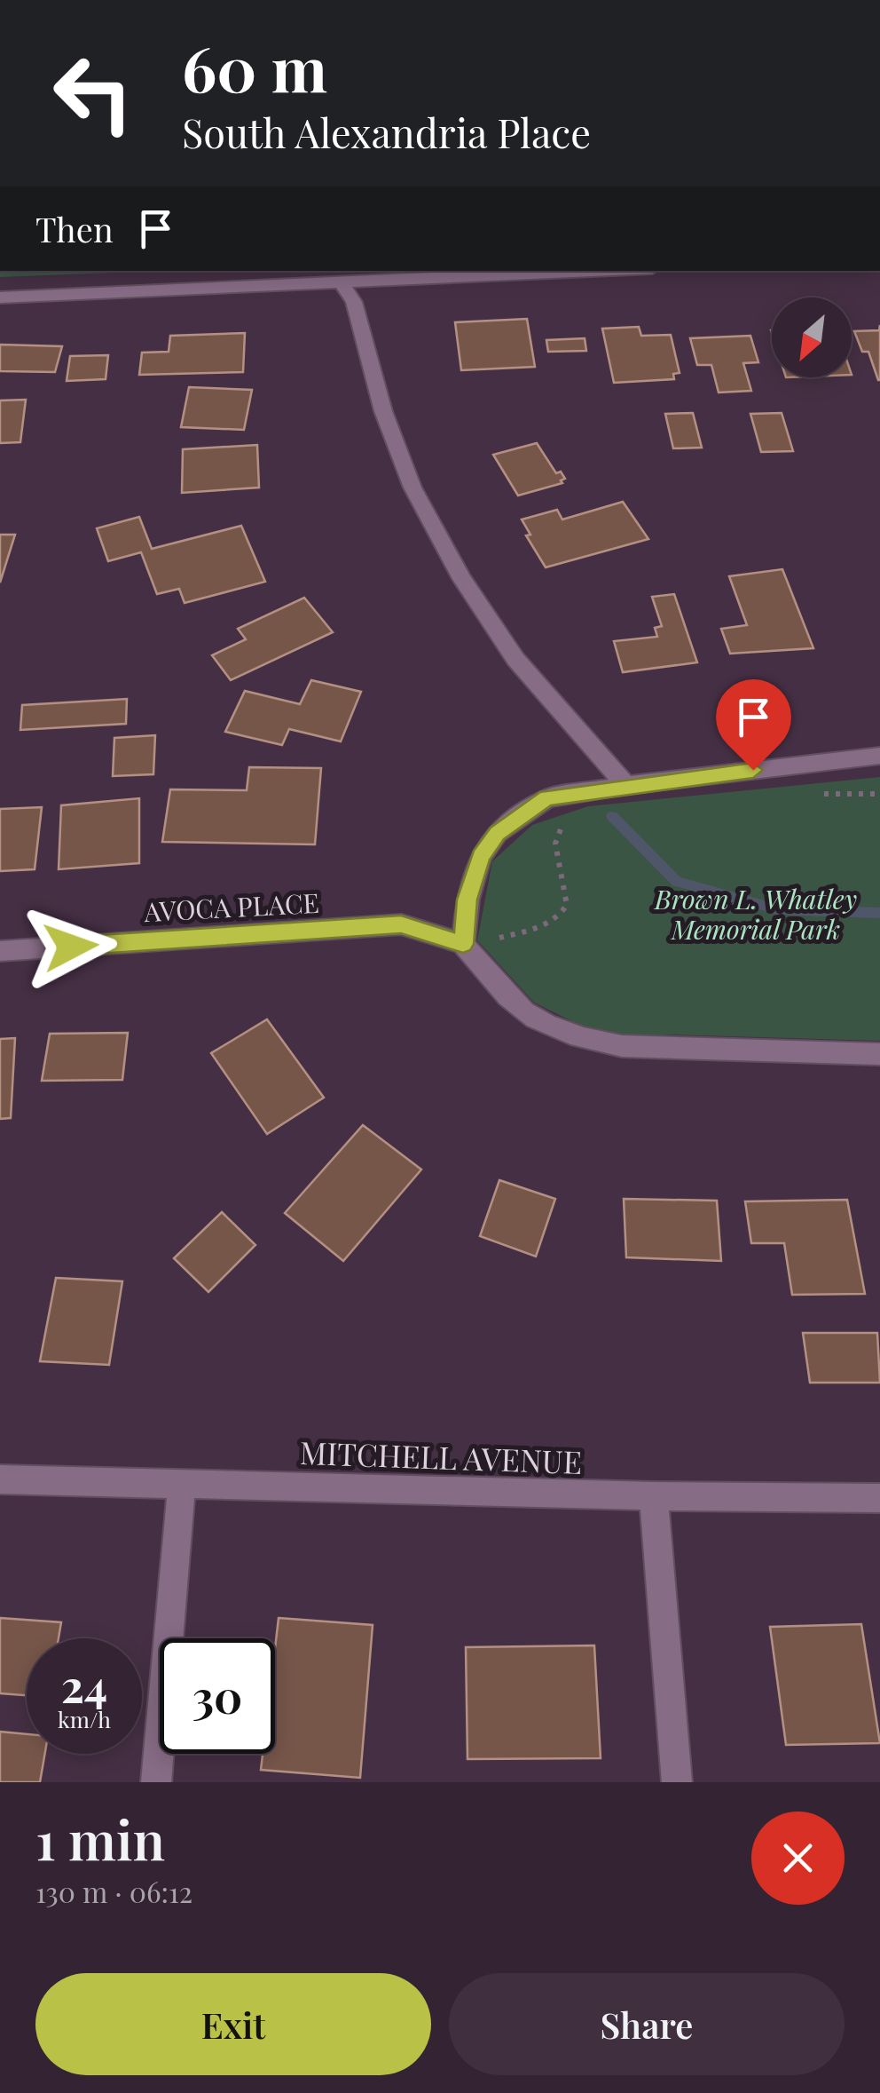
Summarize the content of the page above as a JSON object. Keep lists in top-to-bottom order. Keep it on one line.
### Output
{"streets":{"street":["AVOCA PLACE","MITCHELL AVENUE"]},"parks":["Brown L. Whatley Memorial Park"],"north":"bottom left","page":{"turn":["60 m","South Alexandria Place"],"then":"Then","speed":"24 km/h","limit":"30","heading":["1 min","130 m · 06:12"],"buttons":["Exit","Share"]}}
